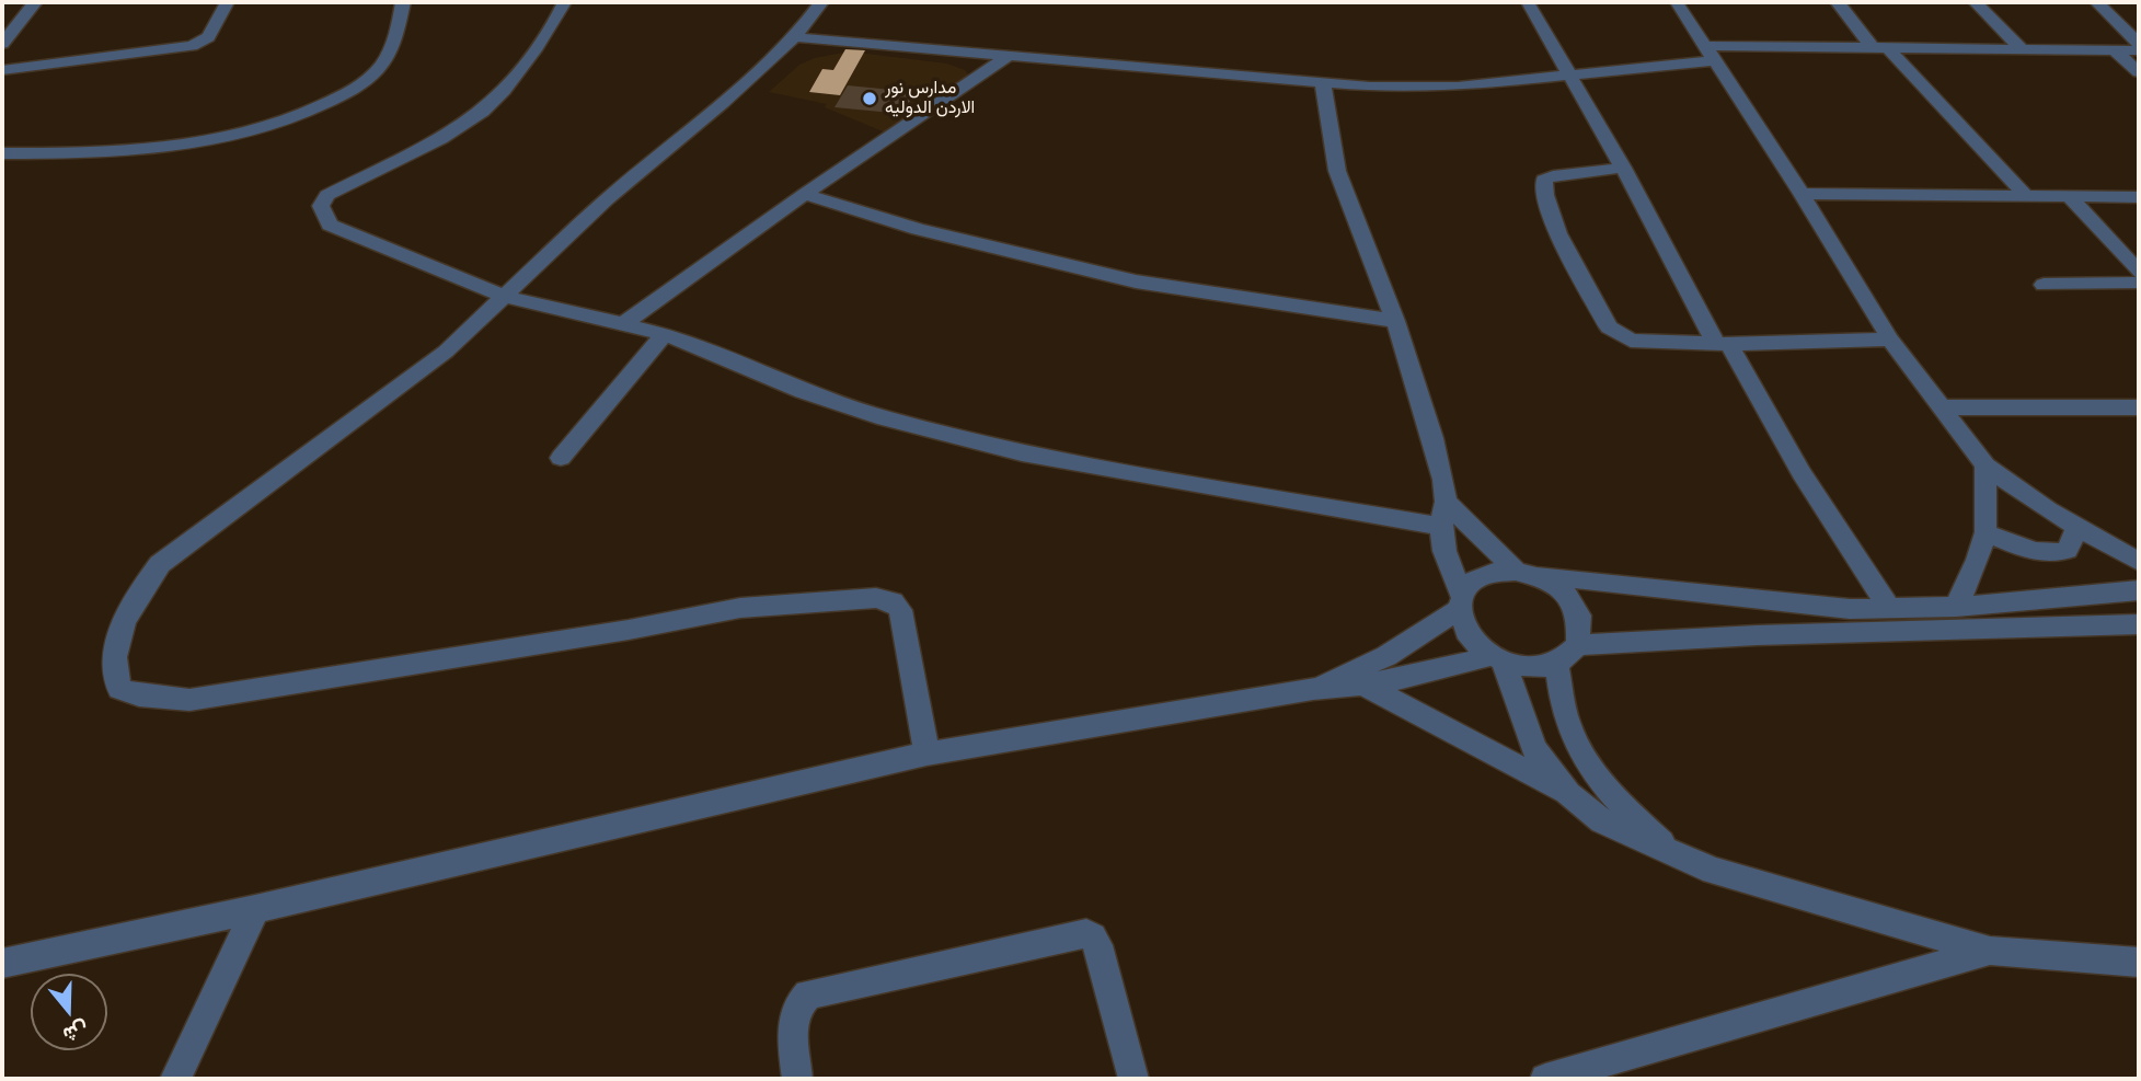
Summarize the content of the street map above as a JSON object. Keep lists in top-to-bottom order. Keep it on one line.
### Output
{"places":["مدارس نور الاردن الدوليه"],"north":"bottom"}
